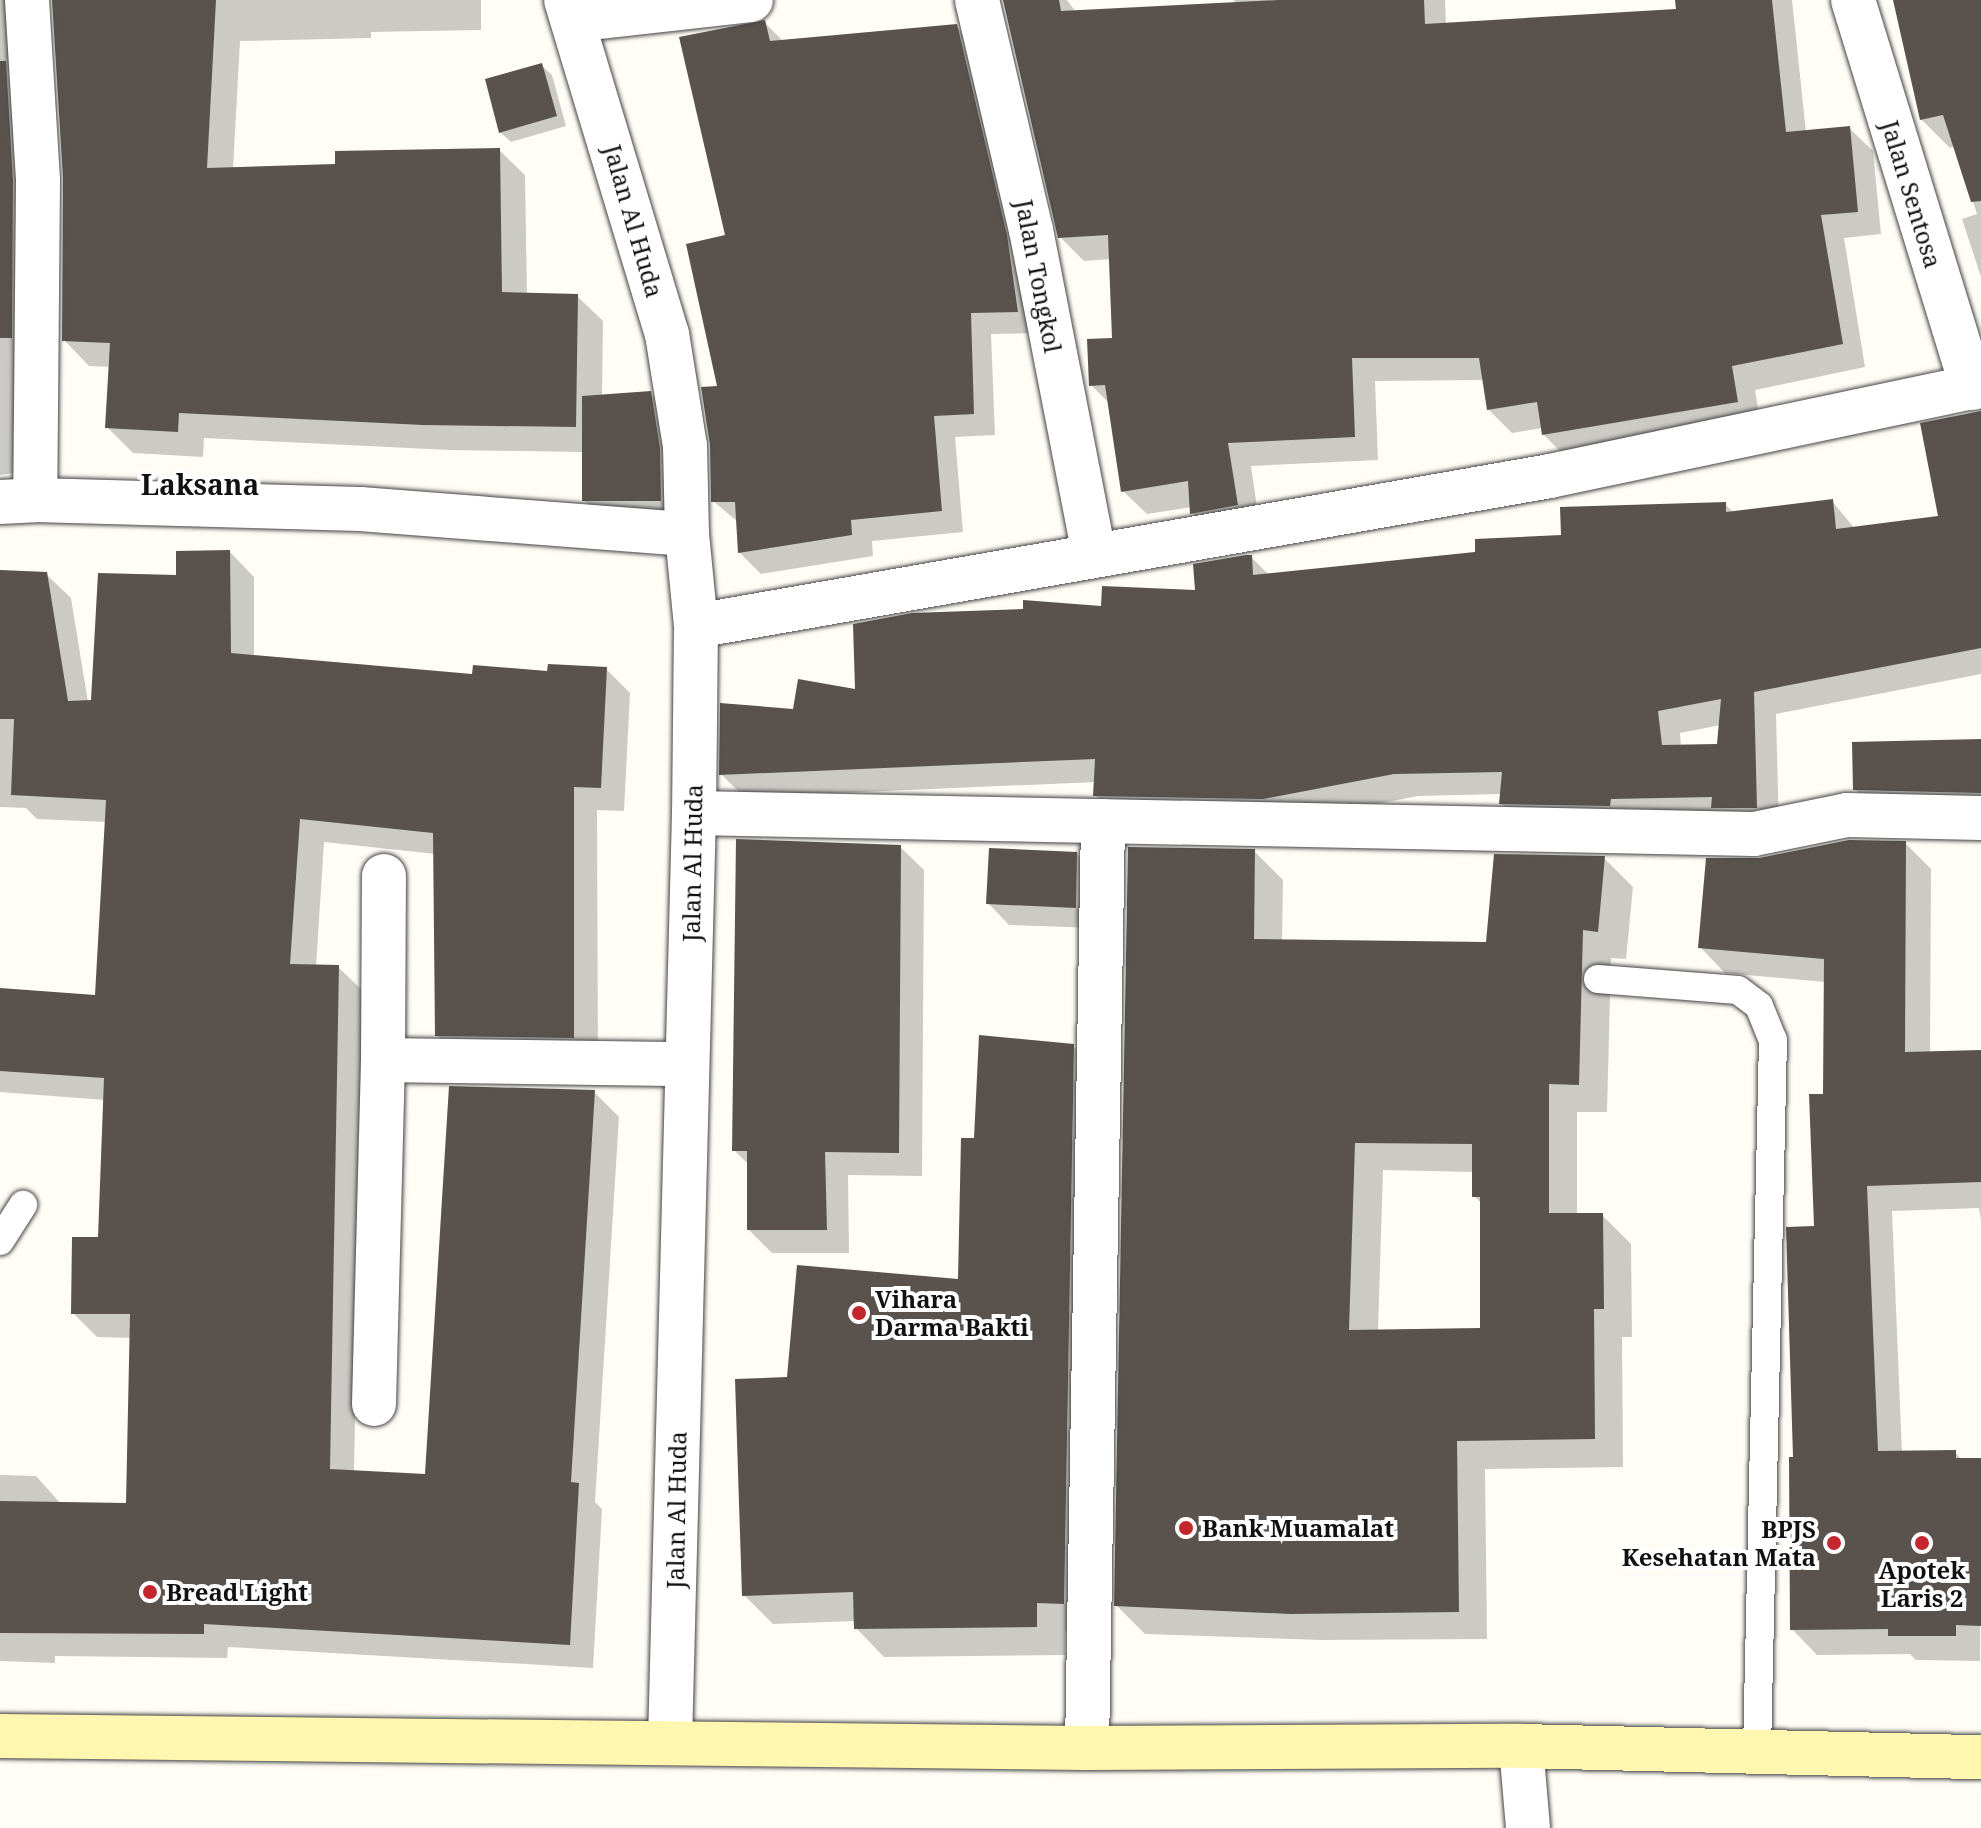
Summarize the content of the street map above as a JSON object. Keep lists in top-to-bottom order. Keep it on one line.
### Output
{"streets":{"street":["Jalan Sentosa","Jalan Al Huda","Jalan Tongkol"]},"districts":["Laksana"],"places":["Vihara Darma Bakti","Bank Muamalat","BPJS Kesehatan Mata","Apotek Laris 2","Bread Light"]}
